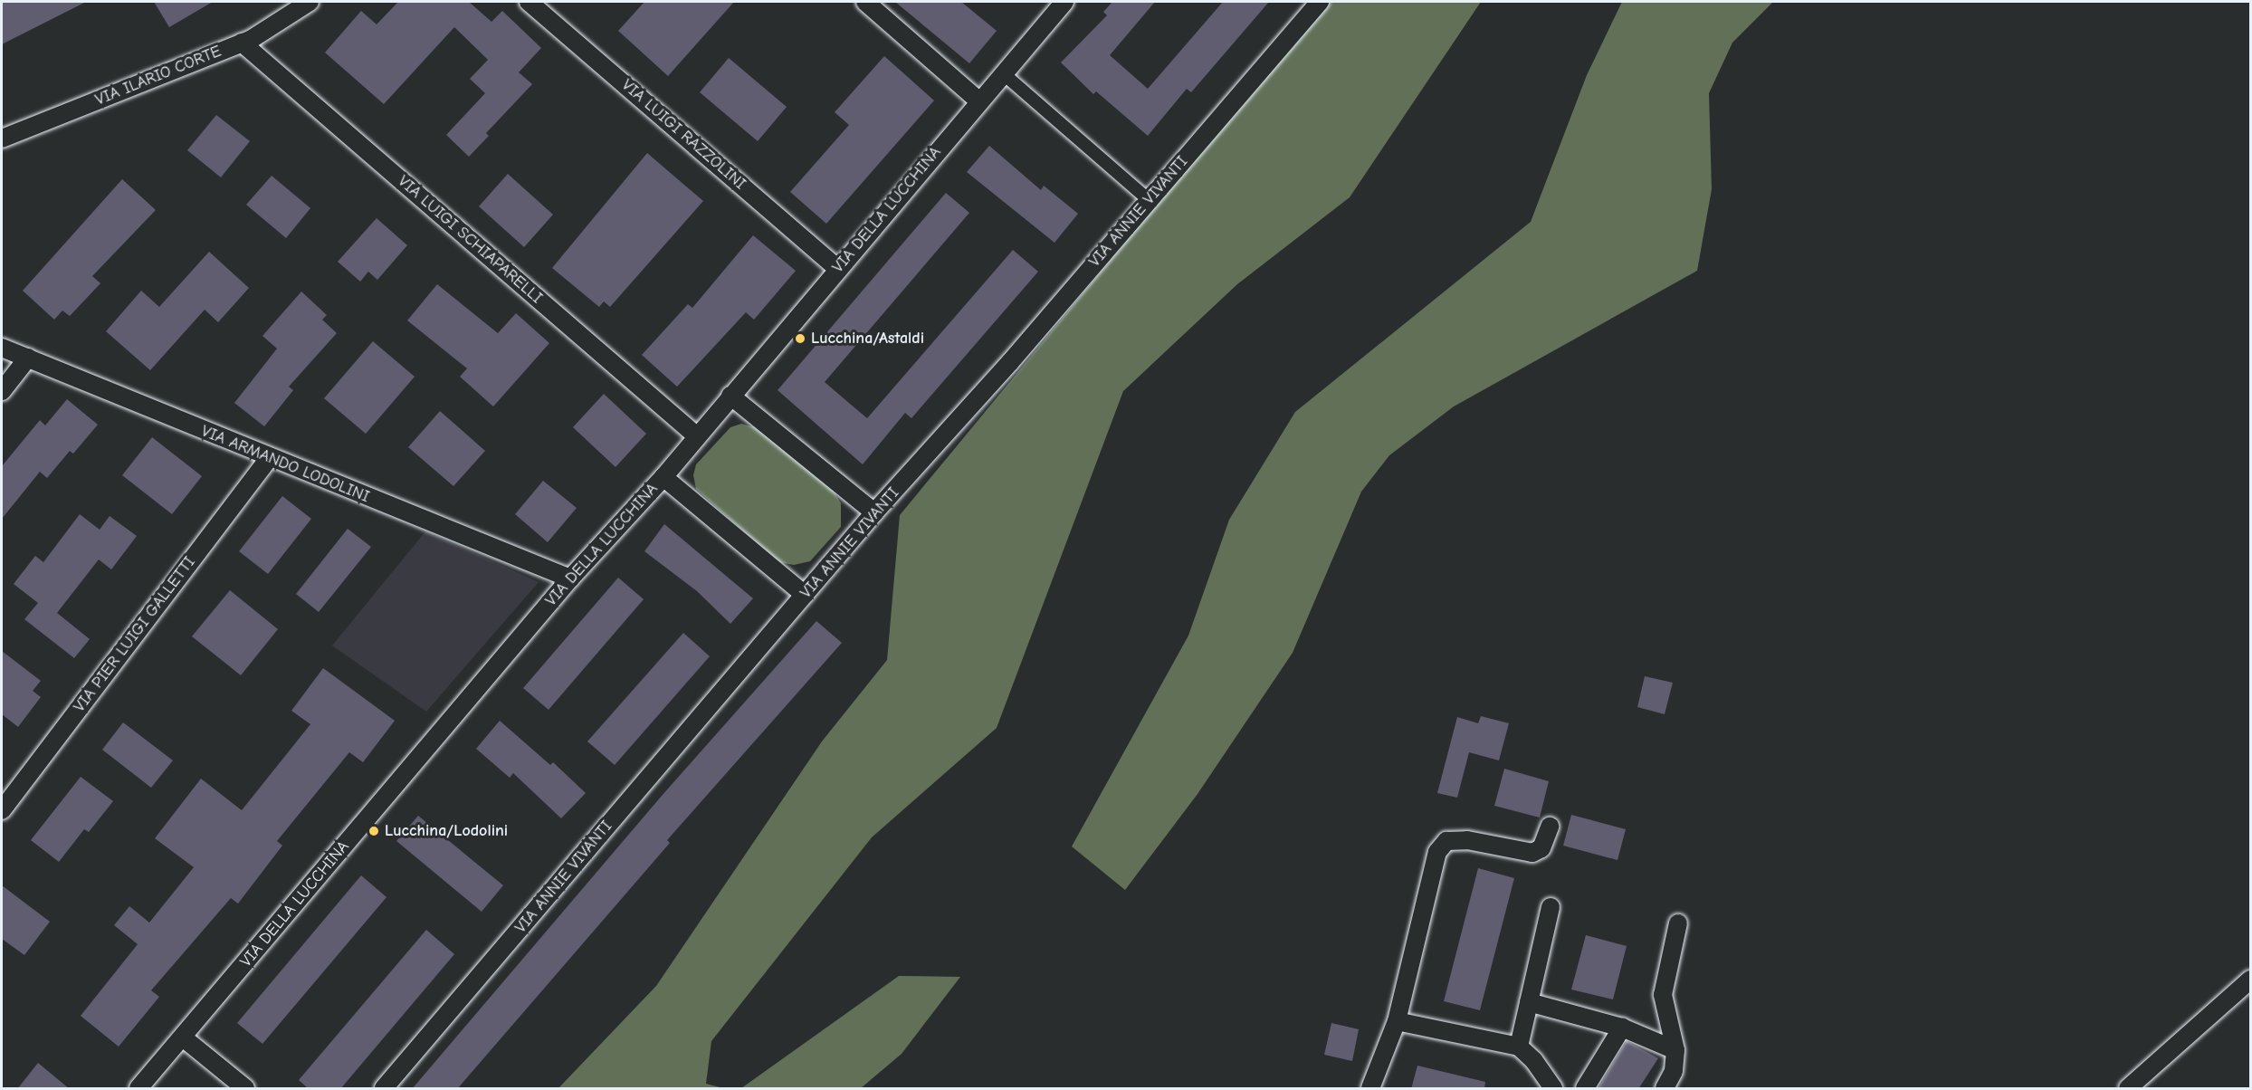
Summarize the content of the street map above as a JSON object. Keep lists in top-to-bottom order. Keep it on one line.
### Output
{"streets":{"street":["VIA ILARIO CORTE","VIA LUIGI RAZZOLINI","VIA DELLA LUCCHINA","VIA ANNIE VIVANTI","VIA LUIGI SCHIAPARELLI","VIA ARMANDO LODOLINI","VIA PIER LUIGI GALLETTI"]},"crossings":[["VIA ILARIO CORTE","VIA LUIGI SCHIAPARELLI"],["VIA LUIGI RAZZOLINI","VIA DELLA LUCCHINA"],["VIA DELLA LUCCHINA","VIA LUIGI SCHIAPARELLI"],["VIA DELLA LUCCHINA","VIA ARMANDO LODOLINI"],["VIA ARMANDO LODOLINI","VIA PIER LUIGI GALLETTI"]],"places":["Lucchina/Astaldi","Lucchina/Lodolini"]}
